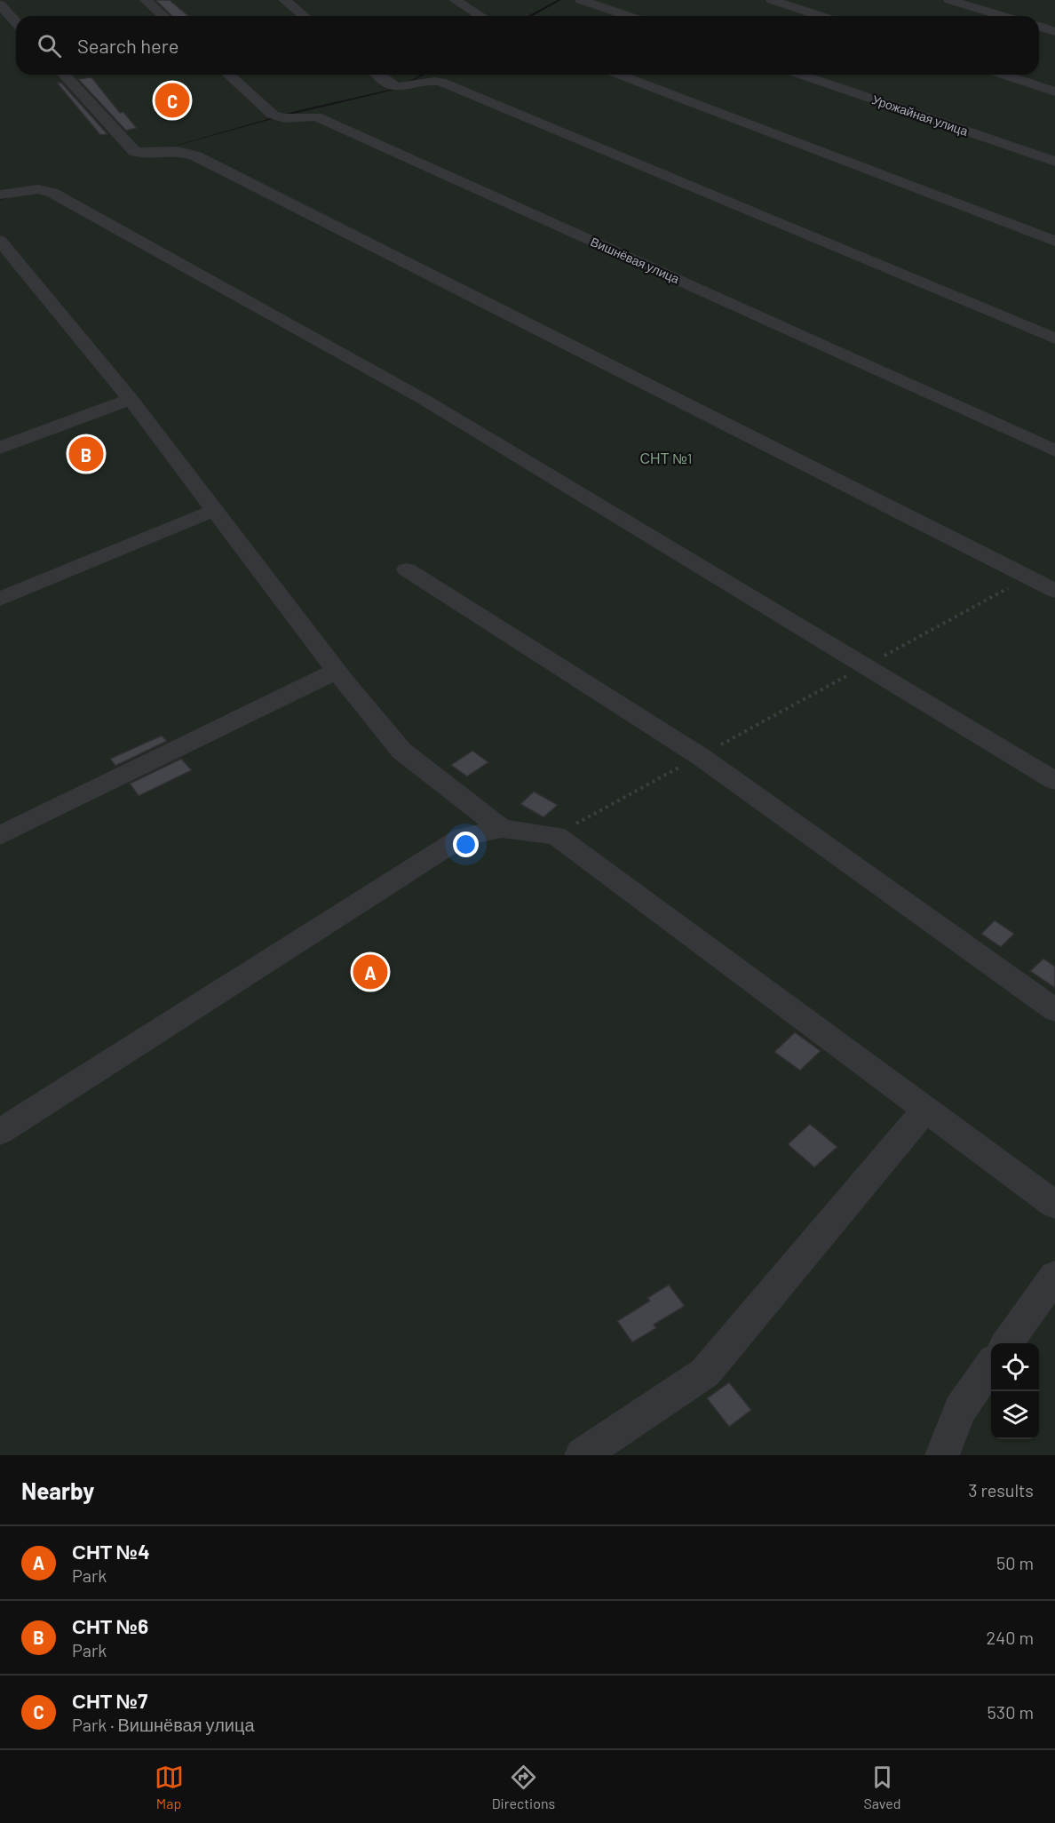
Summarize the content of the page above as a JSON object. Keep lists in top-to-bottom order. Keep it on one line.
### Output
{"streets":{"street":["Урожайная улица","Вишнёвая улица"]},"parks":["СНТ №1"],"page":{"search":"Search here","pins":["C","B","A"],"heading":["Nearby","3 results"],"list":[{"mark":"A","name":"СНТ №4","note":"Park","value":"50 m"},{"mark":"B","name":"СНТ №6","note":"Park","value":"240 m"},{"mark":"C","name":"СНТ №7","note":"Park · Вишнёвая улица","value":"530 m"}],"nav":["Map","Directions","Saved"]}}
